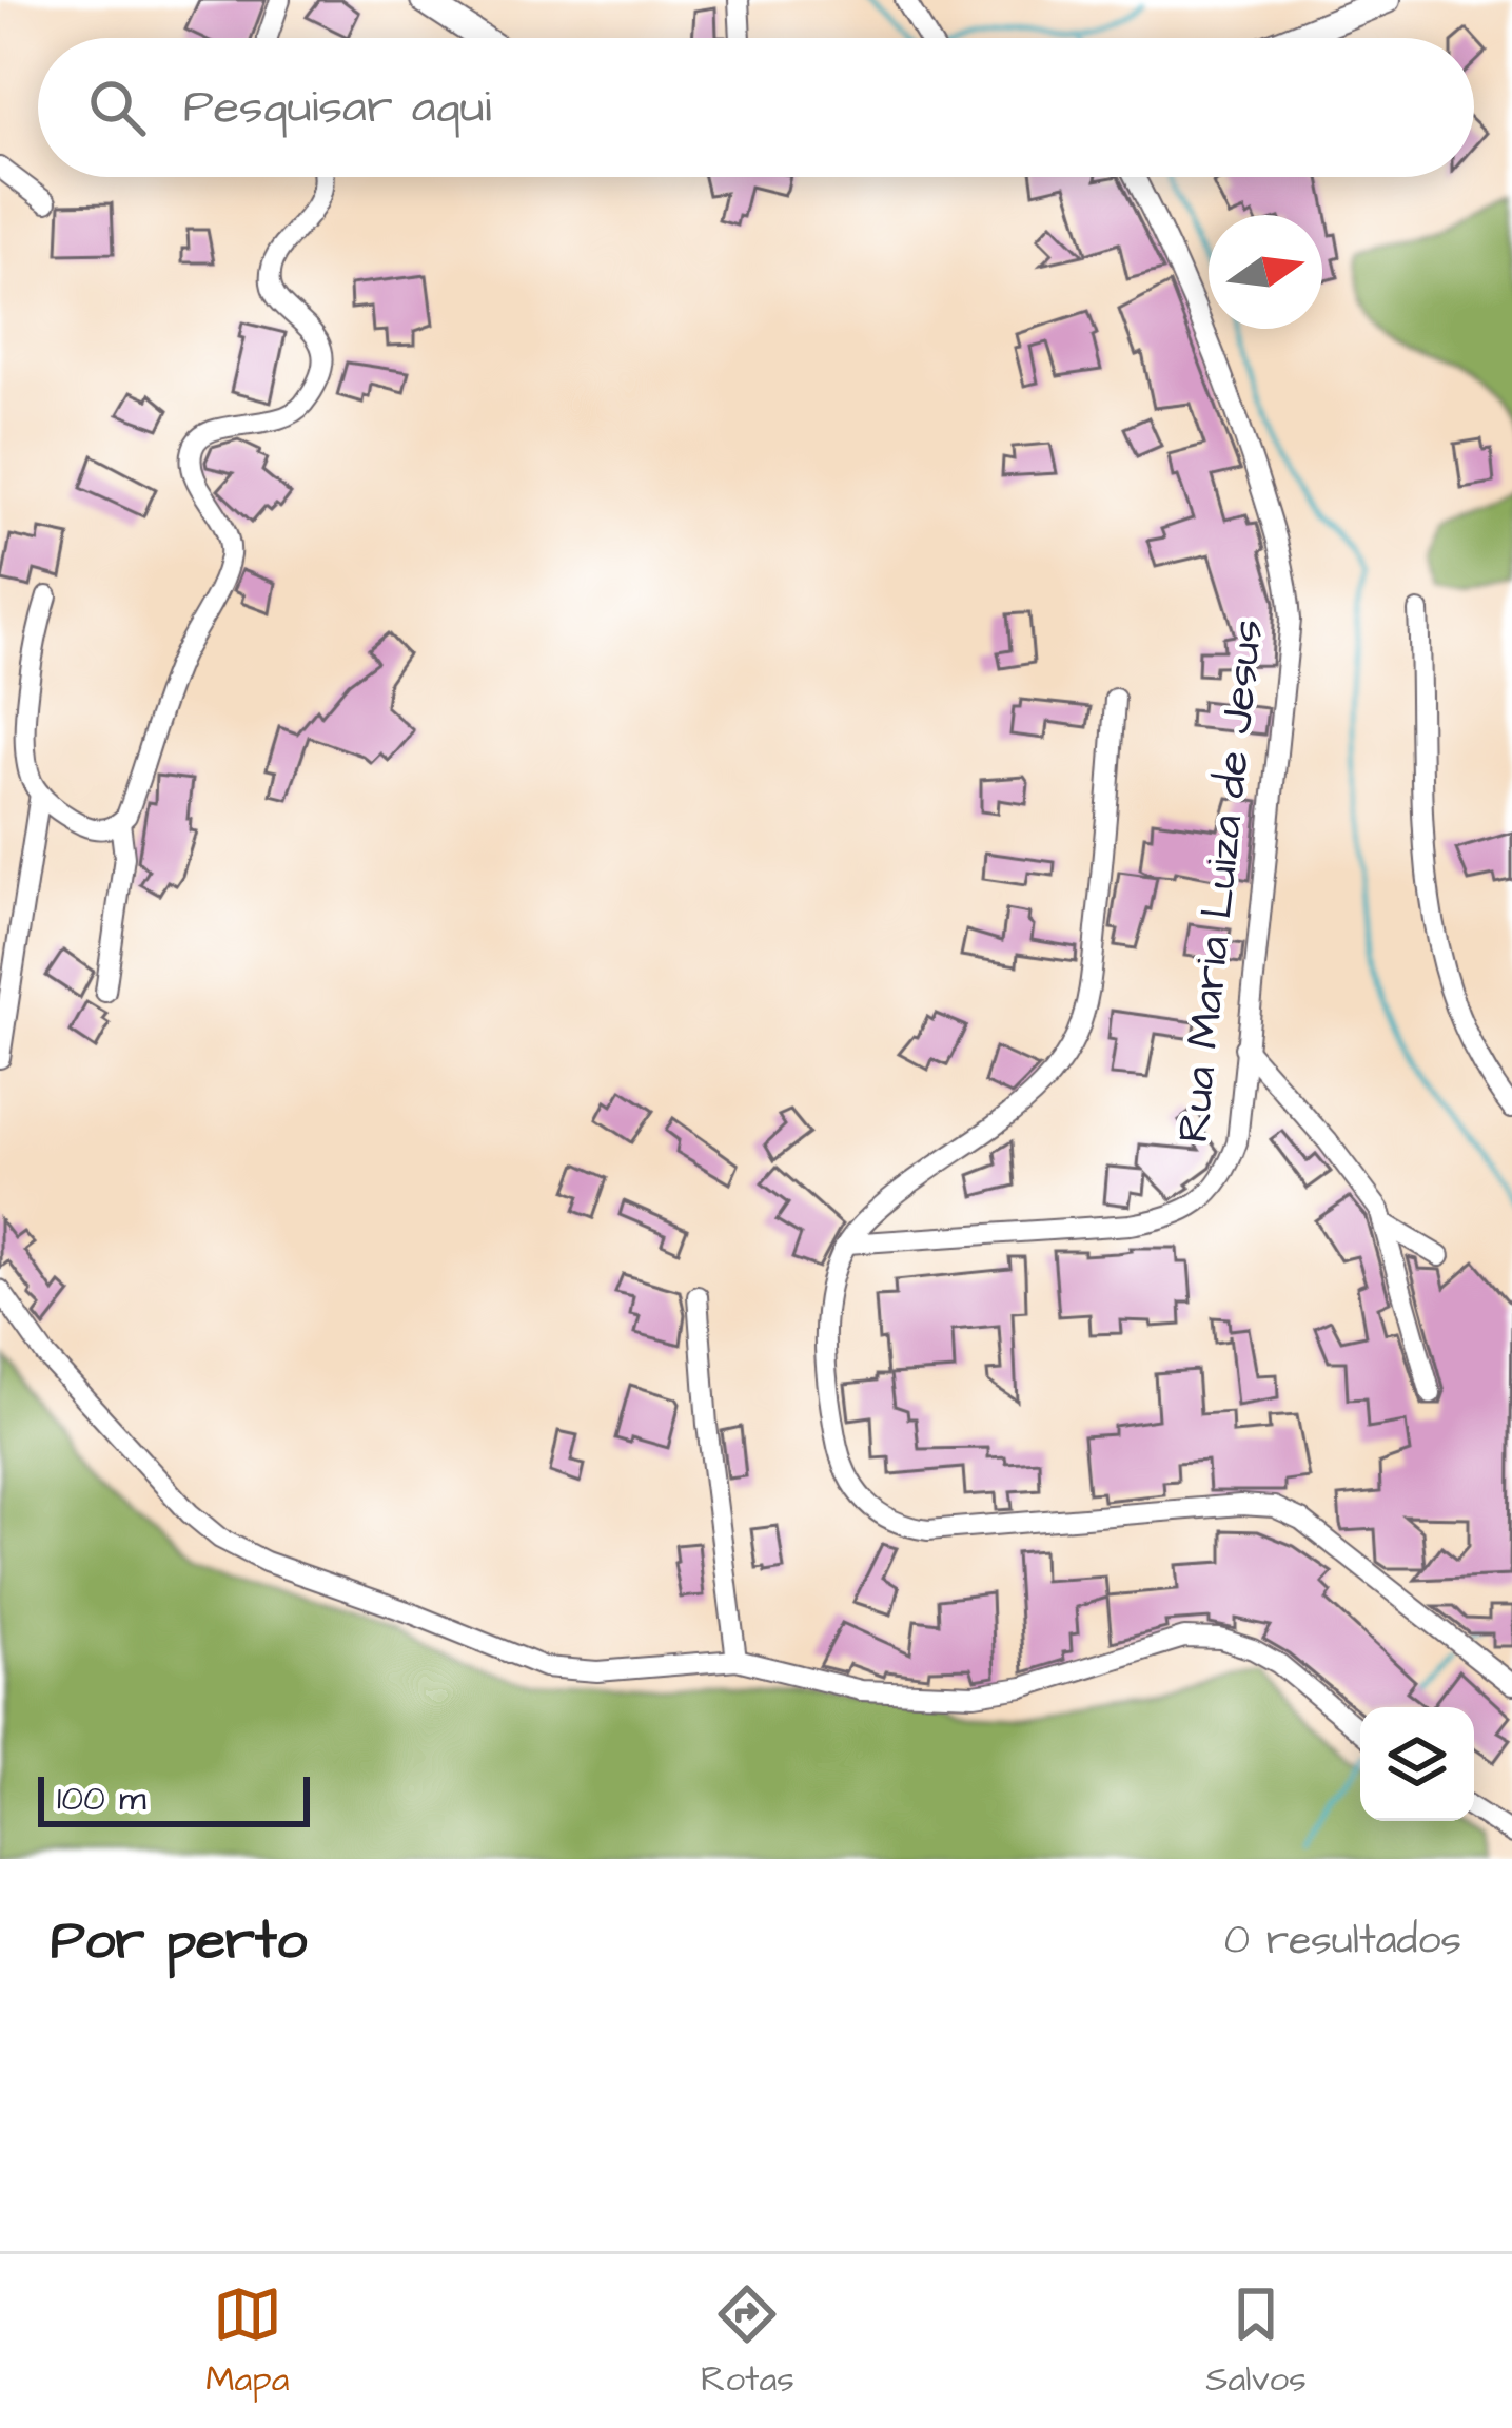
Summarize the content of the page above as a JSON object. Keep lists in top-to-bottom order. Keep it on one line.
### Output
{"streets":{"street":["Rua Maria Luiza de Jesus"]},"scale_bar":"100 m","north":"right","page":{"search":"Pesquisar aqui","scale":"100 m","heading":["Por perto","0 resultados"],"nav":["Mapa","Rotas","Salvos"]}}
